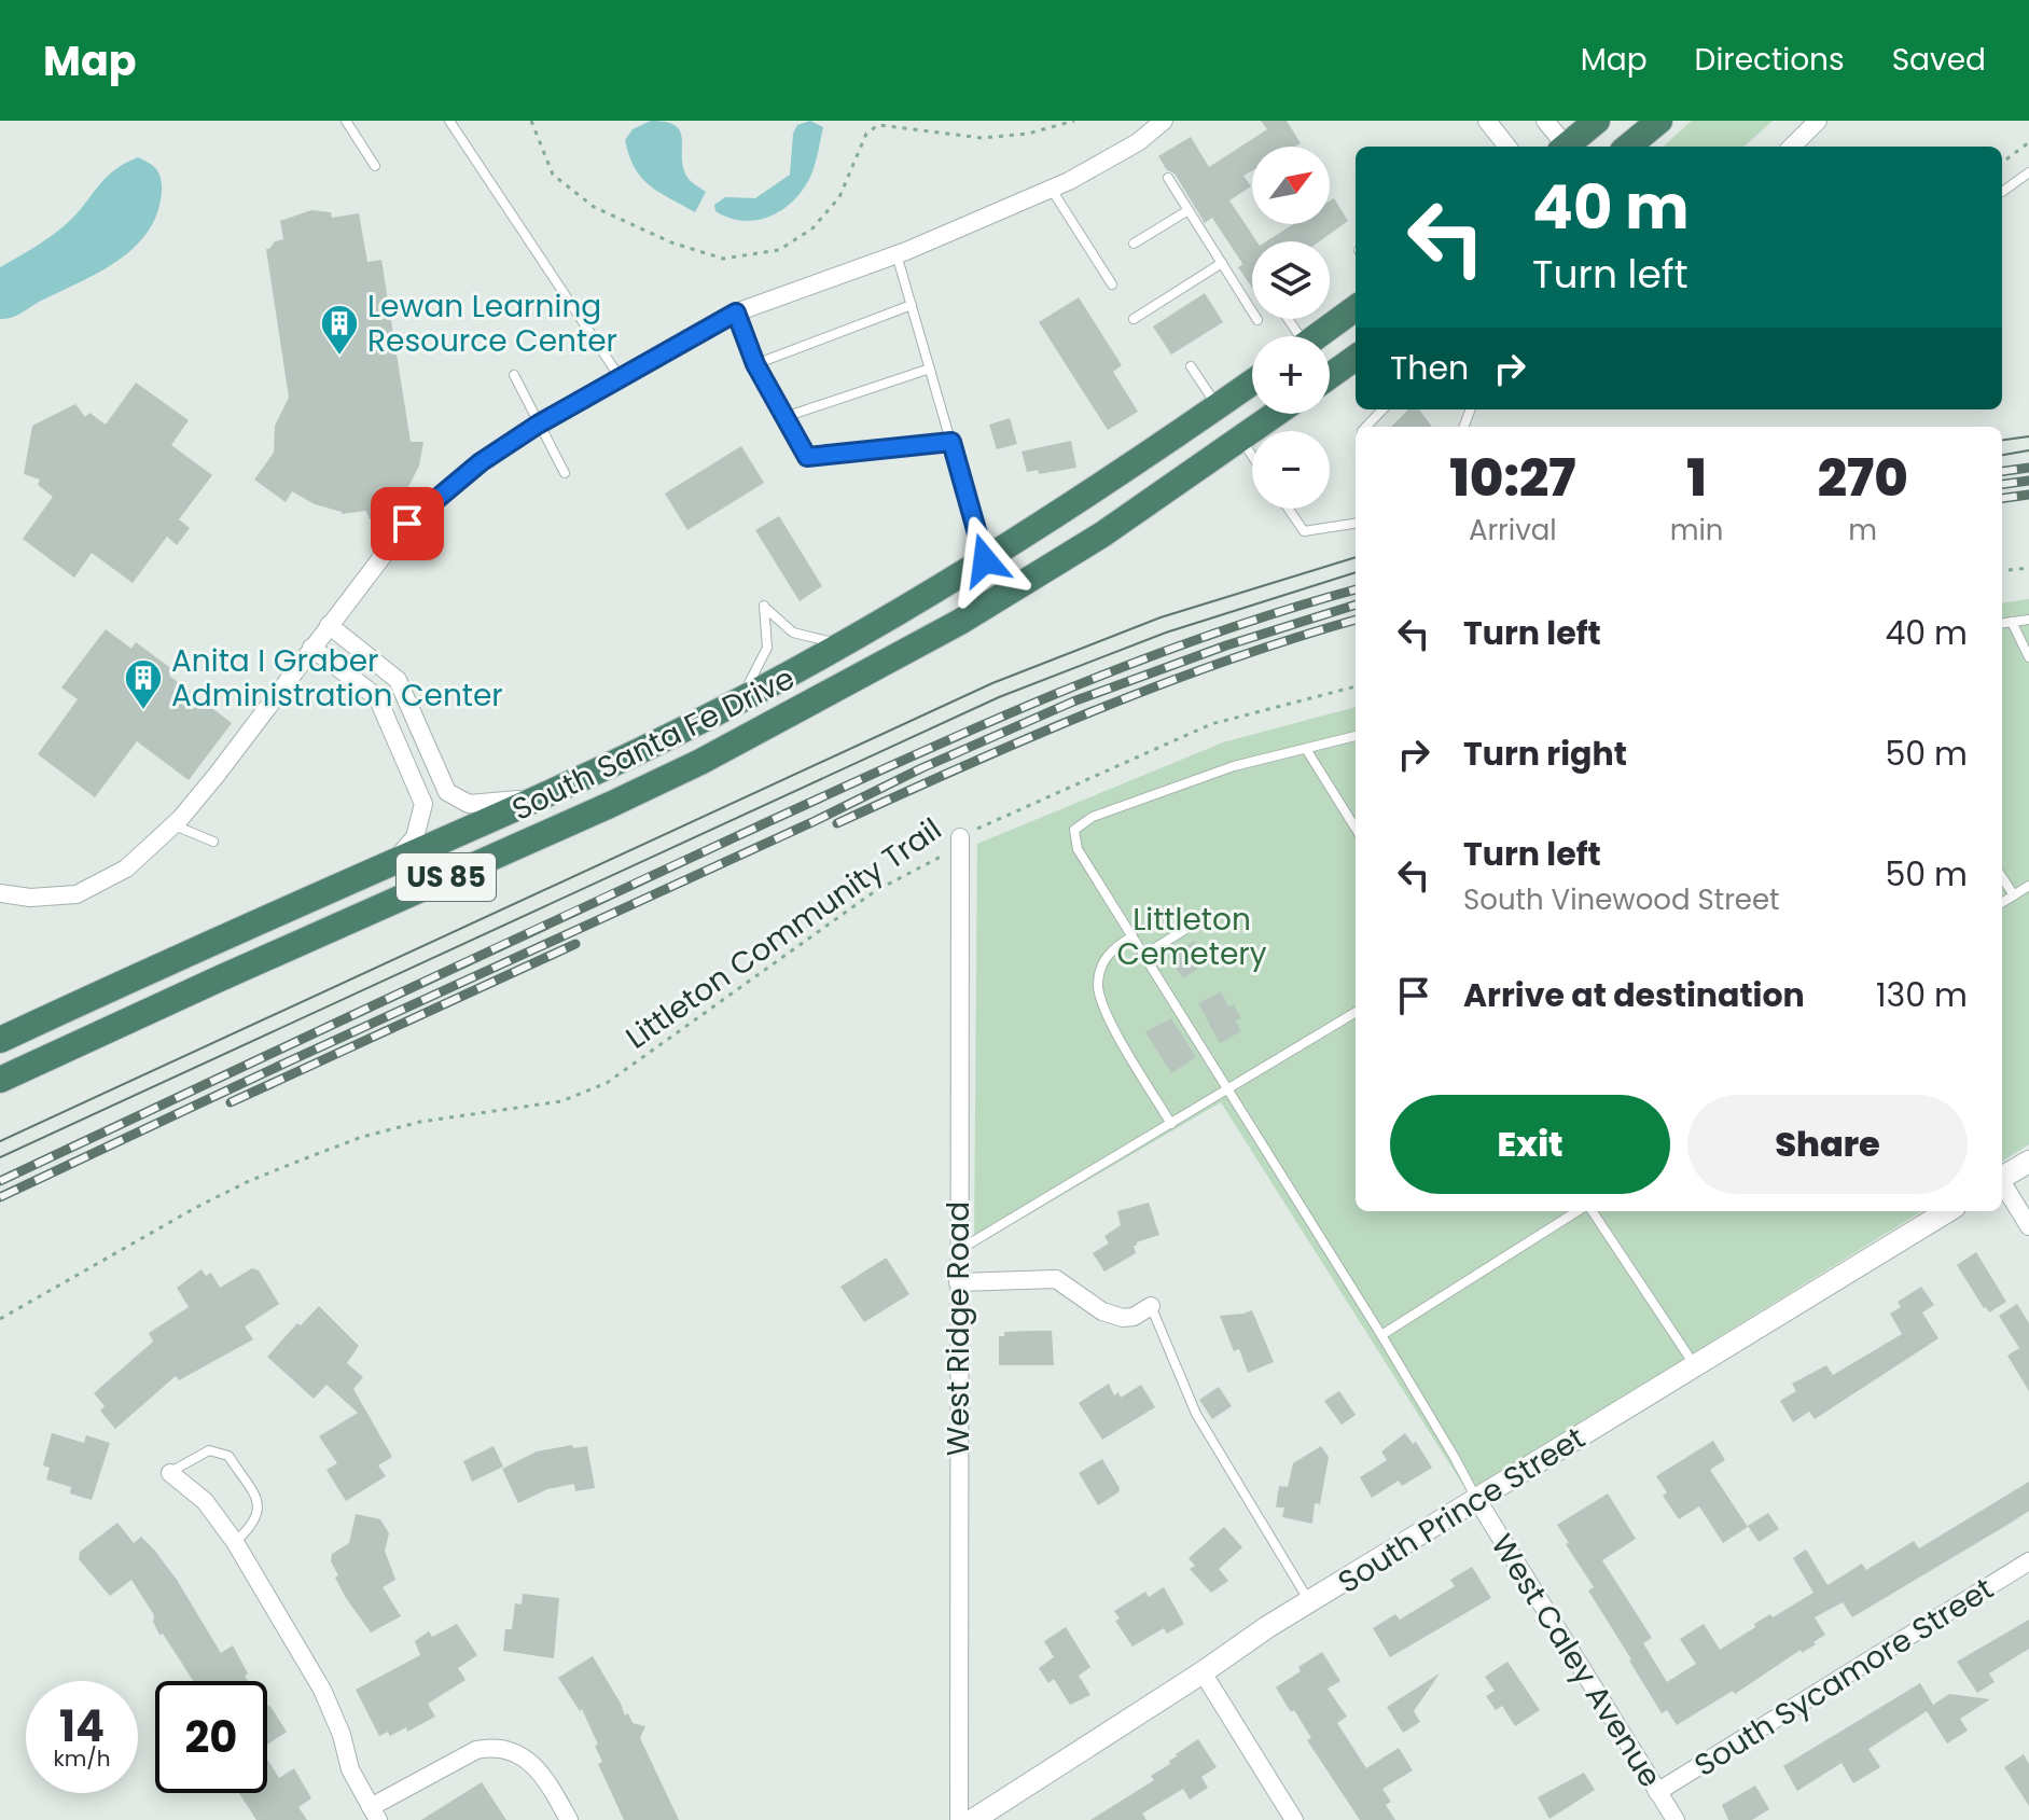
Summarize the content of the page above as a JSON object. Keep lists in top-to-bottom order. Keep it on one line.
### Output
{"streets":{"highway":["South Santa Fe Drive","US 85"],"street":["West Ridge Road","South Prince Street","West Caley Avenue","South Sycamore Street"],"path":["Littleton Community Trail"]},"crossings":[["Littleton Community Trail","West Ridge Road"],["South Prince Street","West Caley Avenue"],["West Caley Avenue","South Sycamore Street"]],"parks":["Littleton Cemetery"],"places":{"building":["Lewan Learning Resource Center","Anita I Graber Administration Center"]},"north":"top right","page":{"header":"Map","nav":["Map","Directions","Saved"],"map_buttons":["+","−"],"turn":["40 m","Turn left"],"then":"Then","eta":["10:27","Arrival","1","min","270","m"],"list":[{"name":"Turn left","value":"40 m"},{"name":"Turn right","value":"50 m"},{"name":"Turn left","note":"South Vinewood Street","value":"50 m"},{"name":"Arrive at destination","value":"130 m"}],"buttons":["Exit","Share"],"speed":"14 km/h","limit":"20"}}
